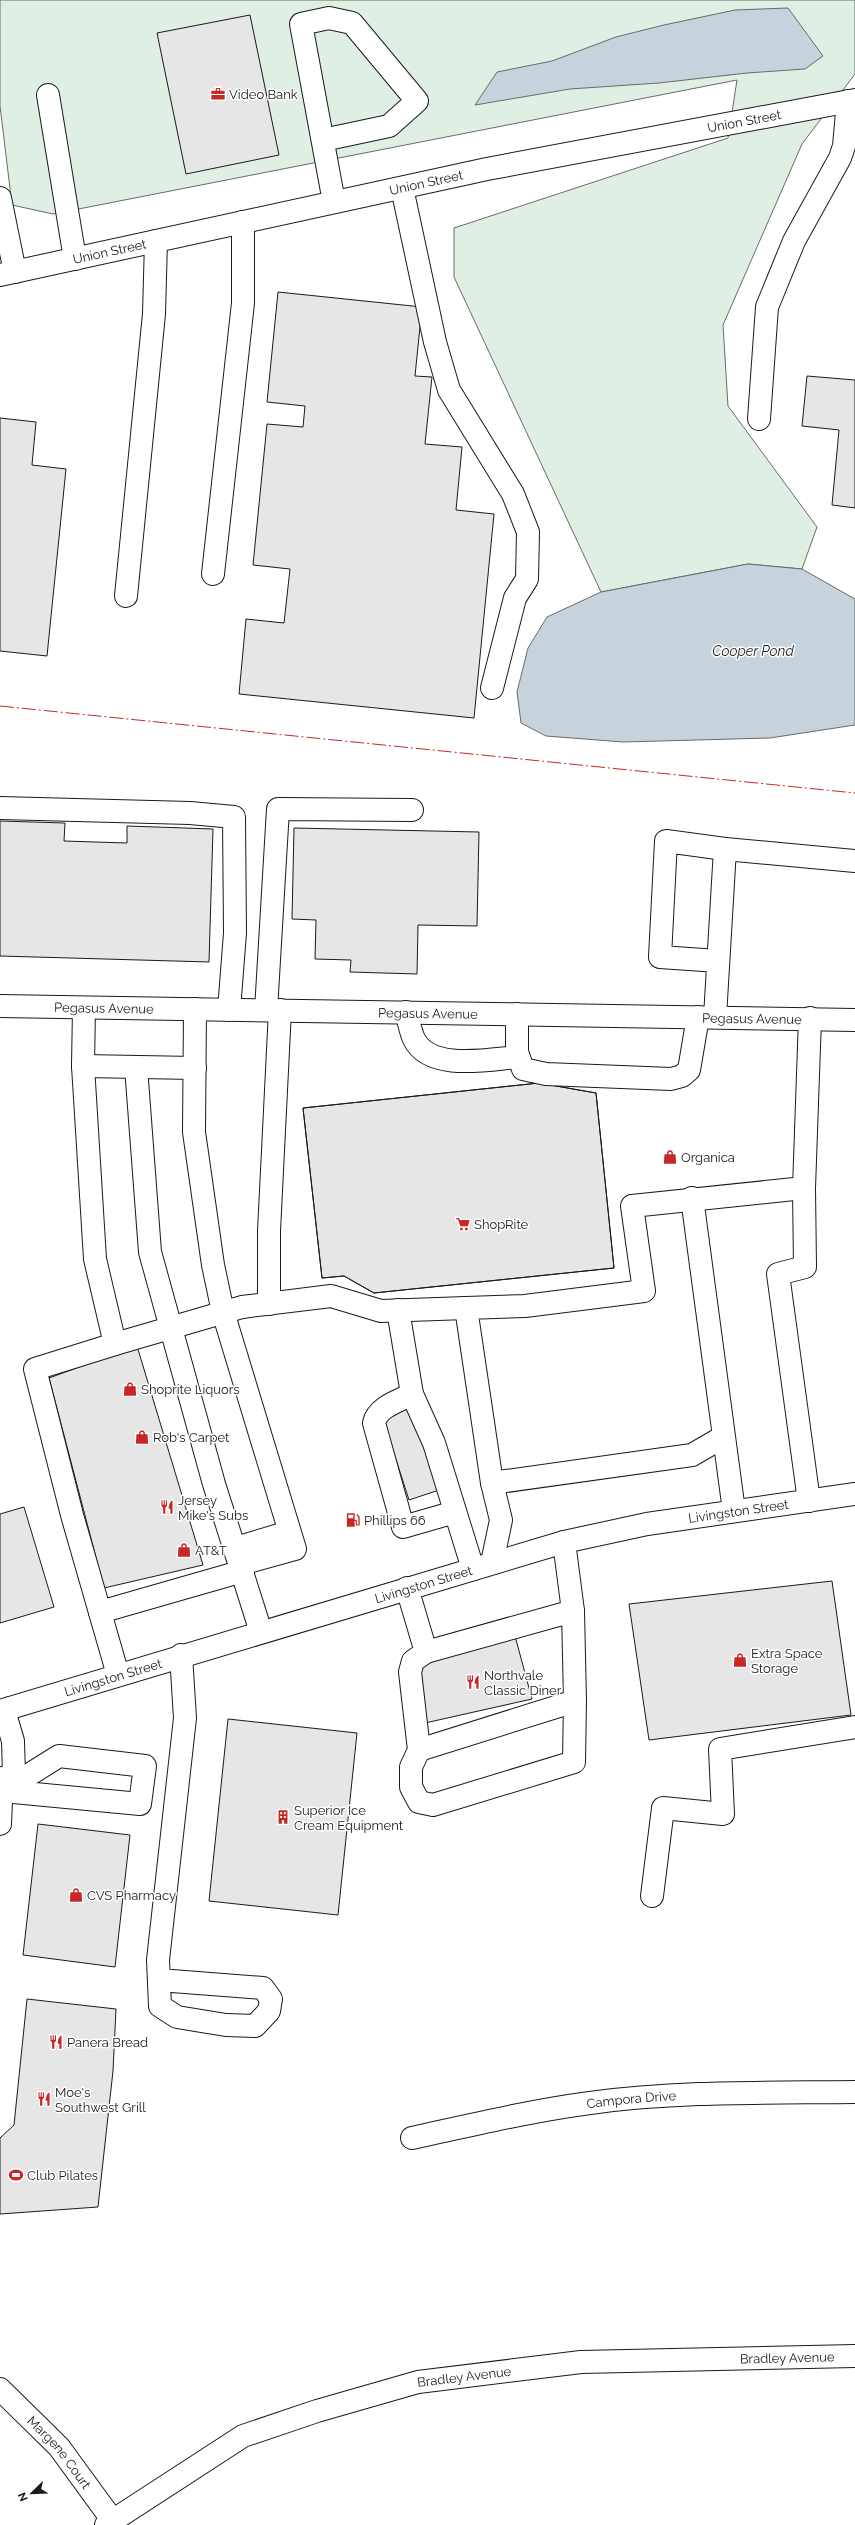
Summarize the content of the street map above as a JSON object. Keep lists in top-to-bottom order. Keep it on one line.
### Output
{"streets":{"street":["Union Street","Pegasus Avenue","Livingston Street","Campora Drive","Bradley Avenue","Margene Court"]},"crossings":[["Bradley Avenue","Margene Court"]],"water":["Cooper Pond"],"places":{"office":["Video Bank"],"shop":["Organica","Shoprite Liquors","Rob's Carpet","AT&T","Extra Space Storage","CVS Pharmacy"],"supermarket":["ShopRite"],"restaurant":["Jersey Mike's Subs","Northvale Classic Diner","Panera Bread","Moe's Southwest Grill"],"fuel station":["Phillips 66"],"building":["Superior Ice Cream Equipment"],"sports":["Club Pilates"]},"north":"bottom left"}
